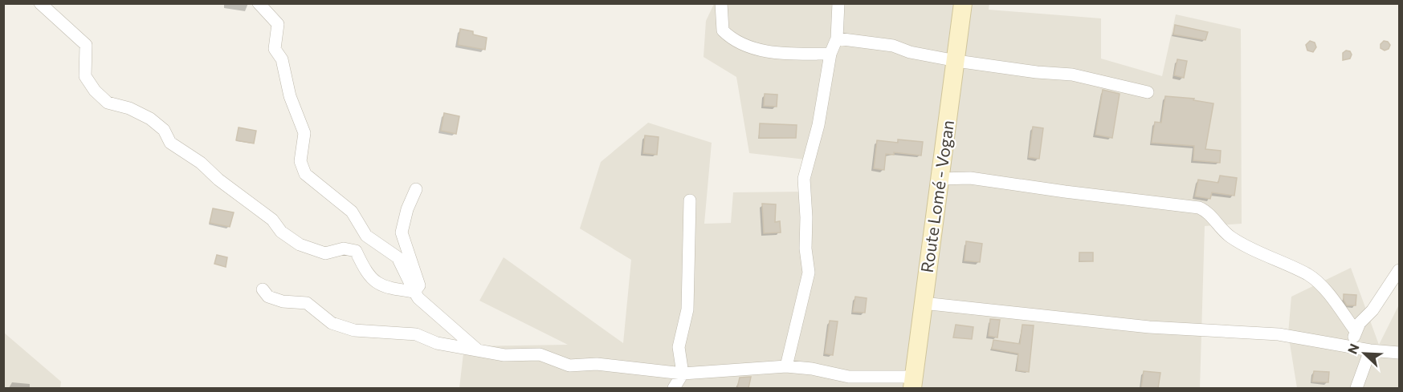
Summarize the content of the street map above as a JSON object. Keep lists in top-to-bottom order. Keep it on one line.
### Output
{"streets":{"main road":["Route Lomé - Vogan"]},"north":"top left"}
